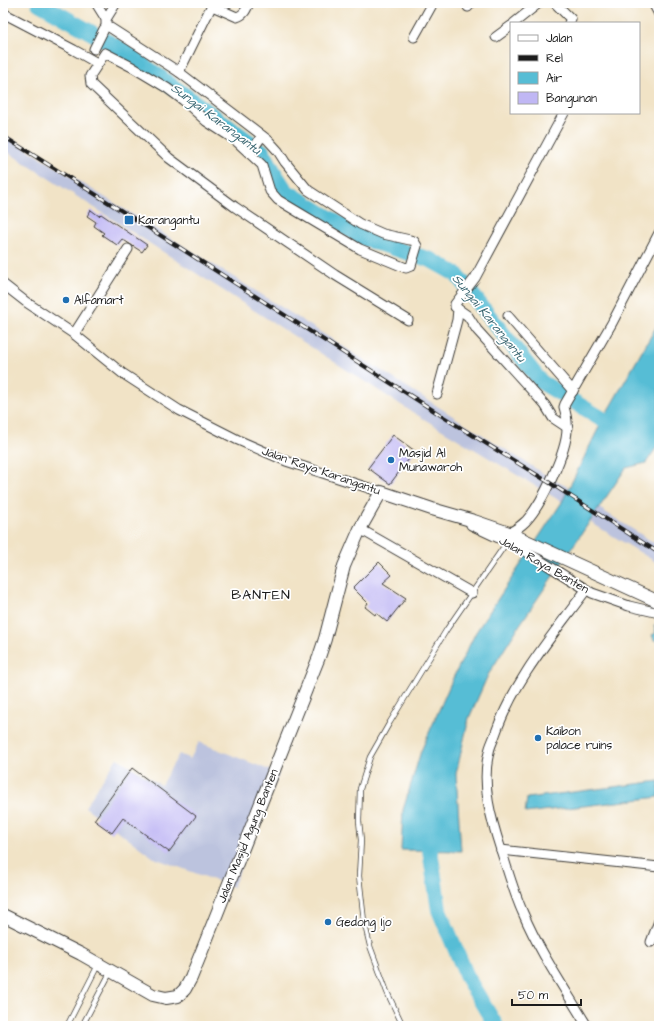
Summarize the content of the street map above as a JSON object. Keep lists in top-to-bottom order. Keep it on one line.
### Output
{"streets":{"main road":["Jalan Raya Karangantu","Jalan Raya Banten","Jalan Masjid Agung Banten"]},"crossings":[["Jalan Raya Karangantu","Jalan Raya Banten"],["Jalan Raya Karangantu","Jalan Masjid Agung Banten"]],"districts":["BANTEN"],"water":["Sungai Karangantu"],"places":{"transit":["Karangantu"],"other":["Alfamart","Masjid Al Munawaroh","Kaibon palace ruins","Gedong Ijo"]},"legend":["Jalan","Rel","Air","Bangunan"],"scale_bar":"50 m"}
